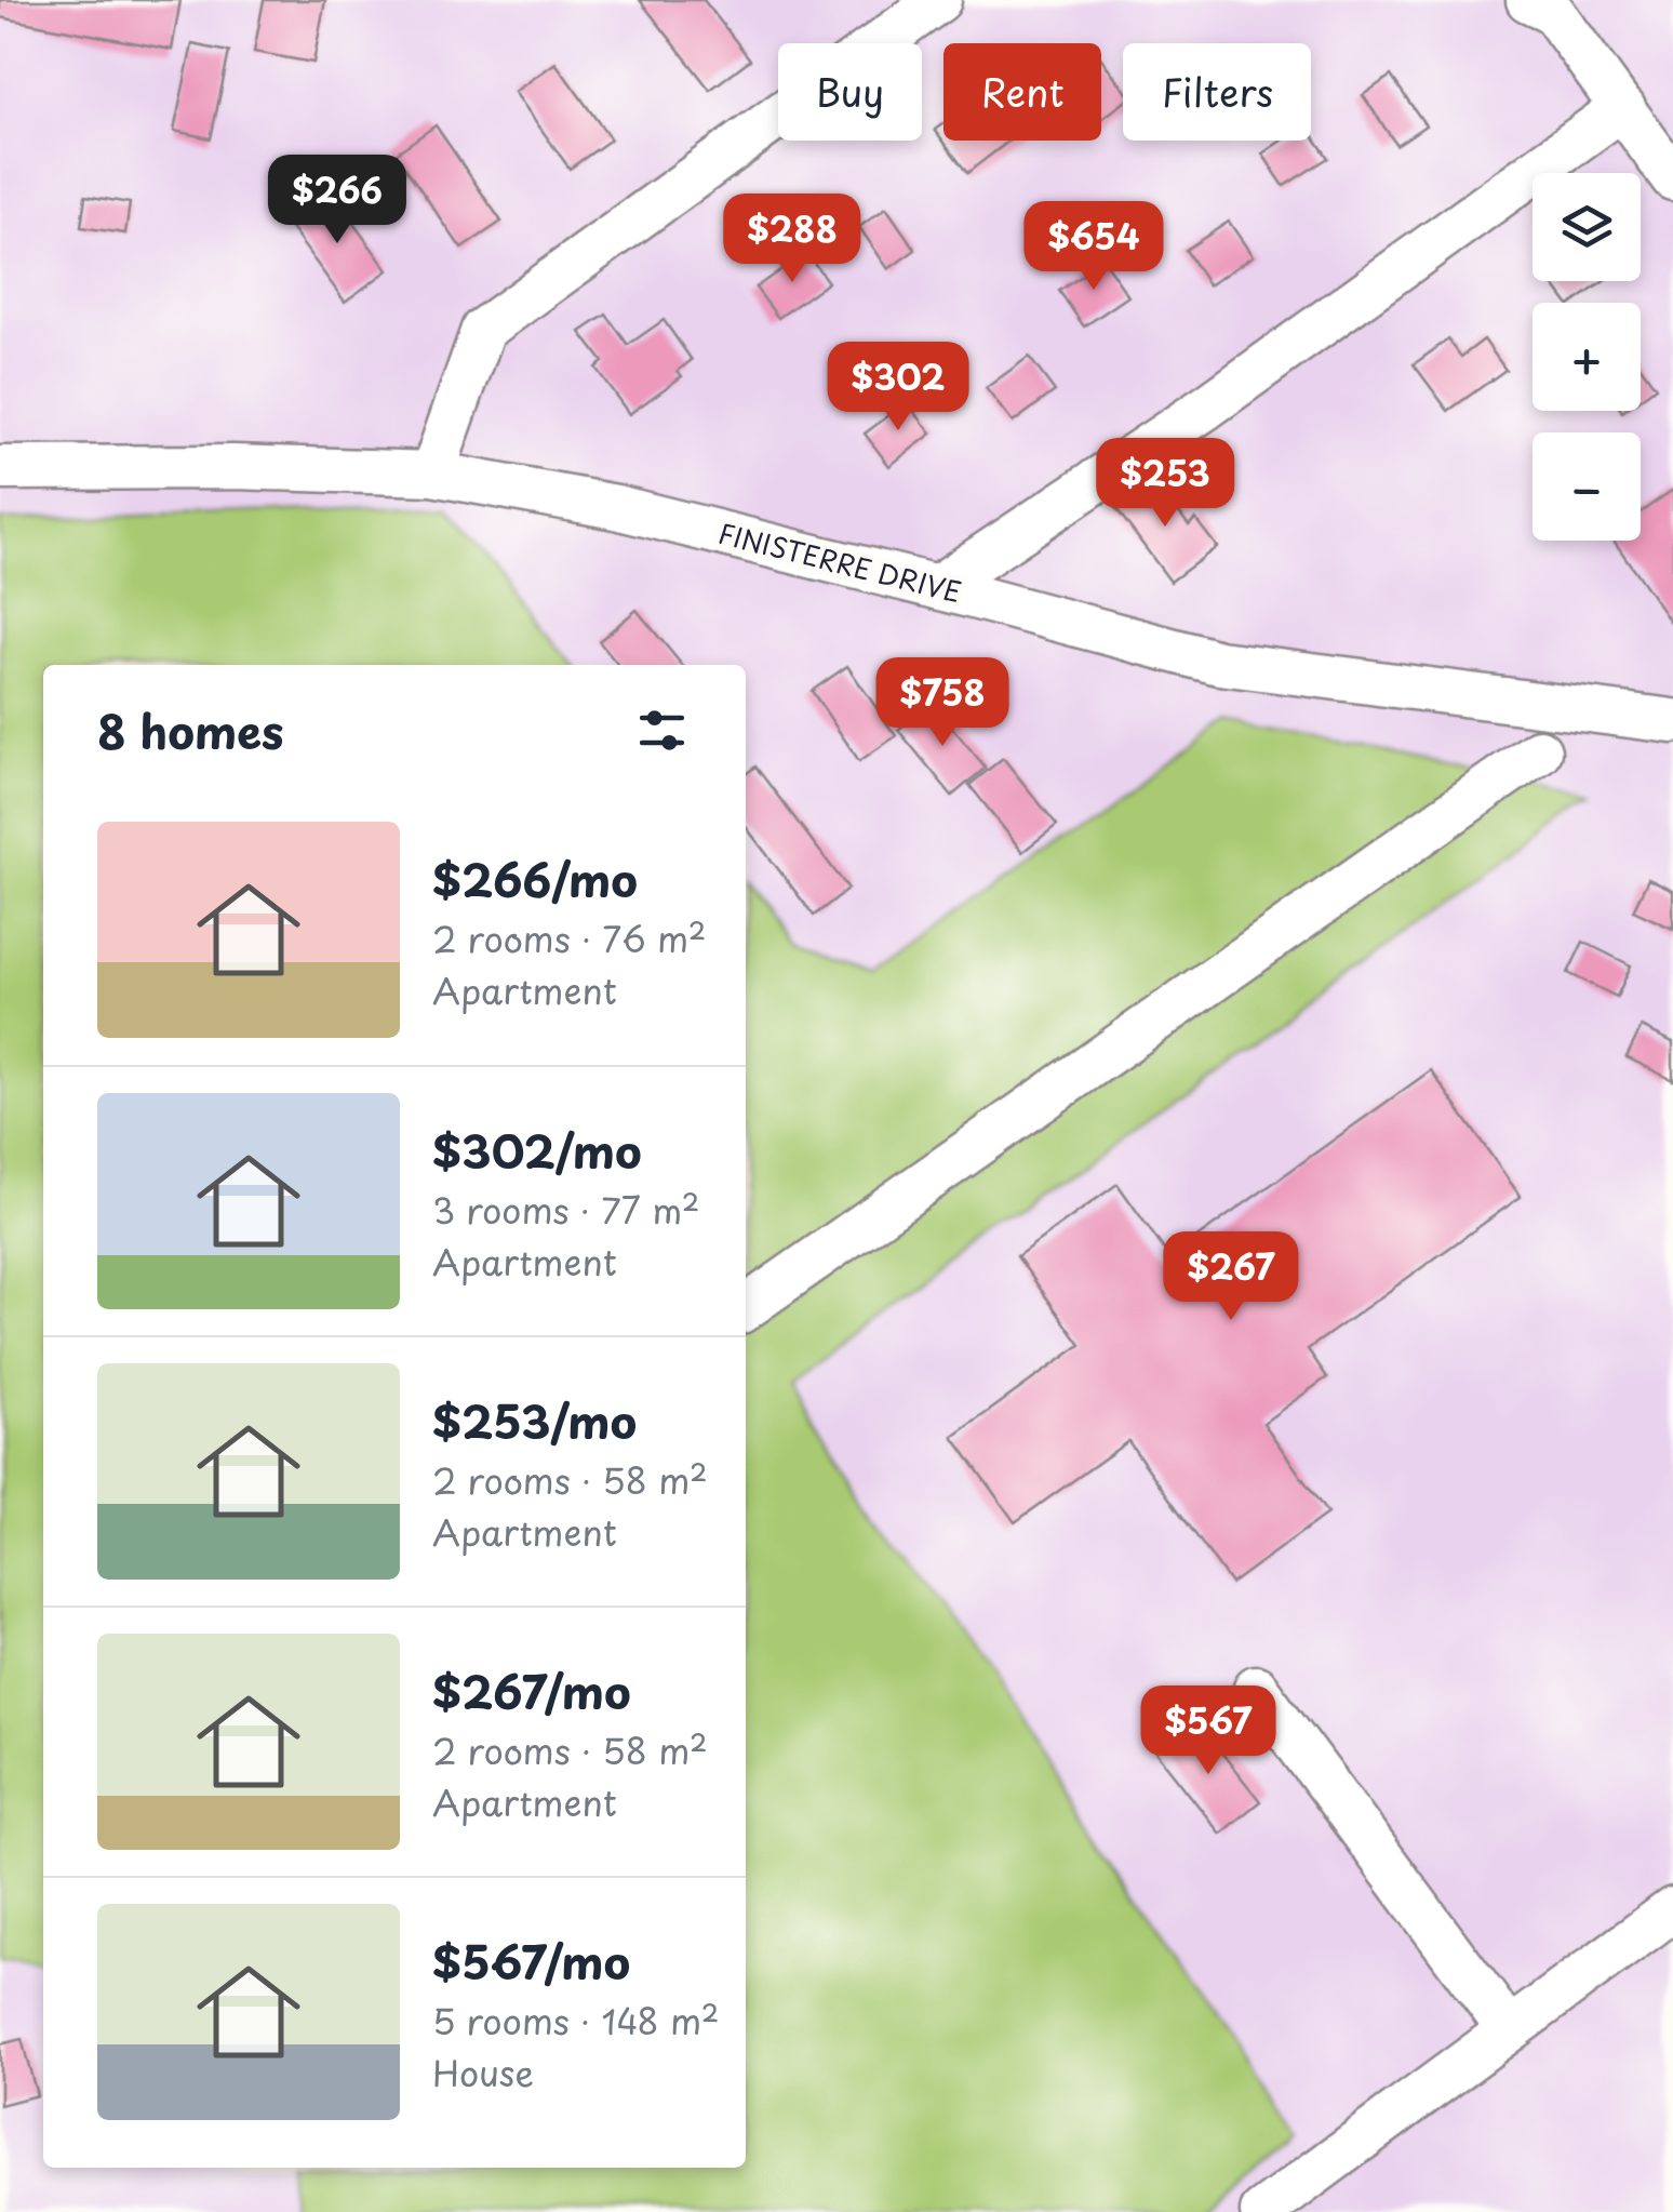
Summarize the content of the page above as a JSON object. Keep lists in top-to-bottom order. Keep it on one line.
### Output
{"streets":{"street":["FINISTERRE DRIVE"]},"page":{"chip":["Buy","Rent","Filters"],"price":["$266","$288","$654","$302","$253","$758","$267","$567"],"map_buttons":["+","−"],"heading":"8 homes","list":[{"name":"$266/mo","note":"2 rooms · 76 m² · Apartment"},{"name":"$302/mo","note":"3 rooms · 77 m² · Apartment"},{"name":"$253/mo","note":"2 rooms · 58 m² · Apartment"},{"name":"$267/mo","note":"2 rooms · 58 m² · Apartment"},{"name":"$567/mo","note":"5 rooms · 148 m² · House"}]}}
